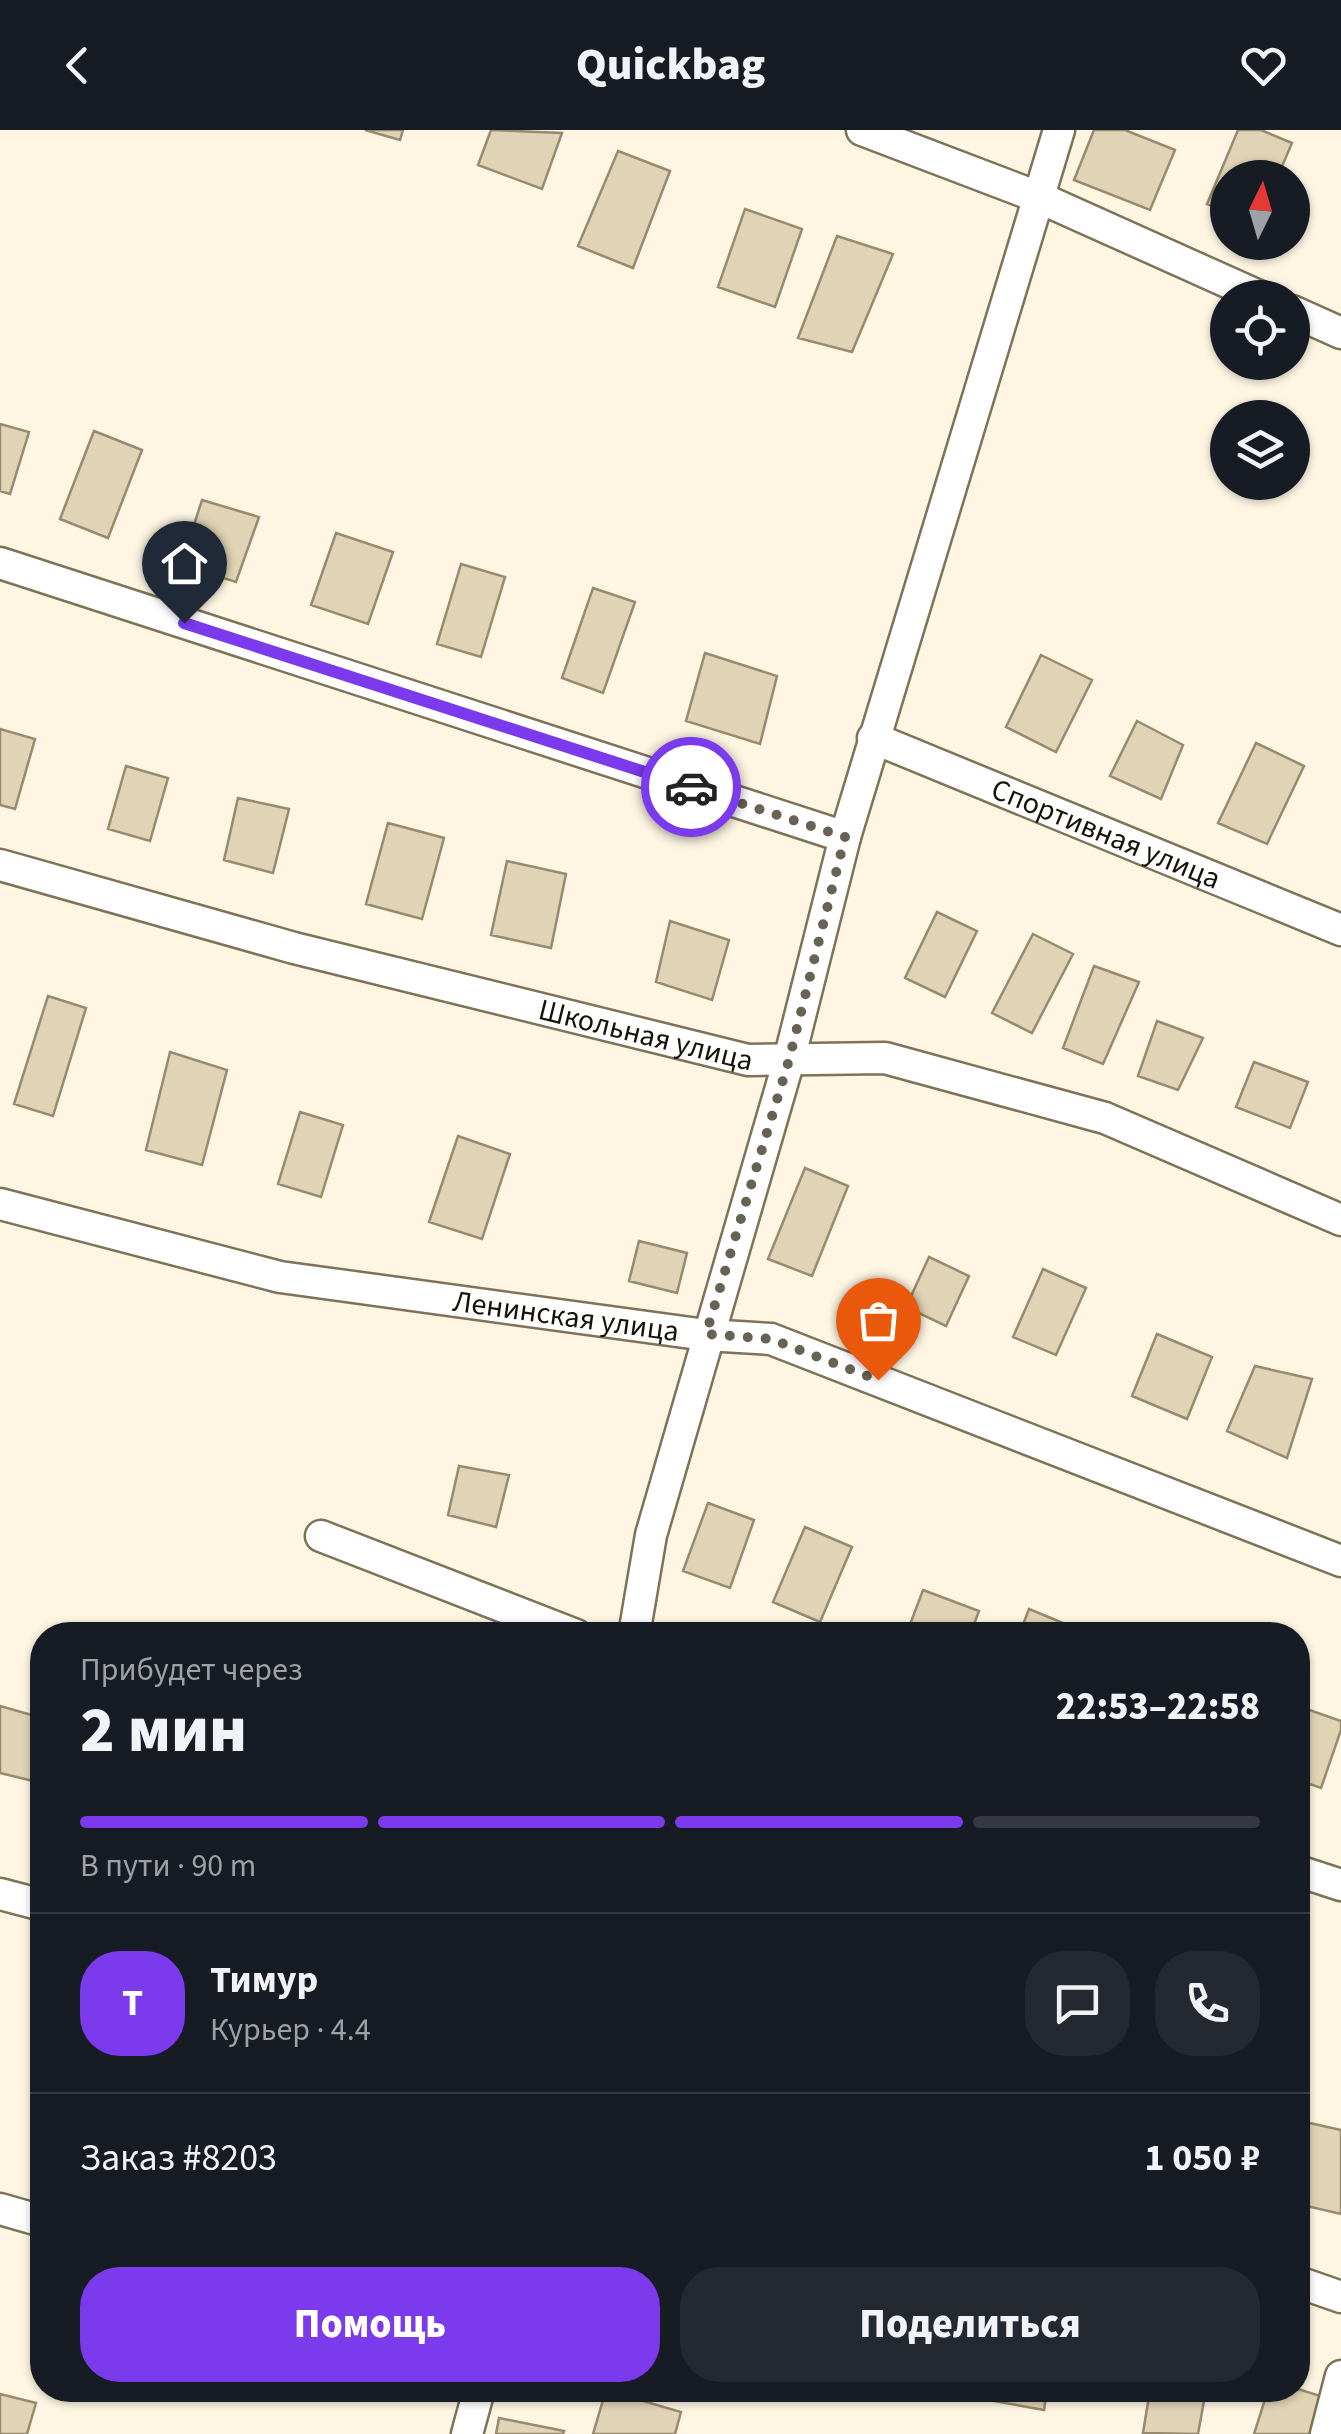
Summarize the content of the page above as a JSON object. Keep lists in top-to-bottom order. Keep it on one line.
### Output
{"streets":{"street":["Спортивная улица","Школьная улица","Ленинская улица"]},"north":"top","page":{"header":"Quickbag","heading":["2 мин","Прибудет через","22:53–22:58"],"panel":["Тимур","Курьер · 4.4","Заказ #8203","1 050 ₽"],"bar":"В пути · 90 m","round":"Т","buttons":["Помощь","Поделиться"]}}
